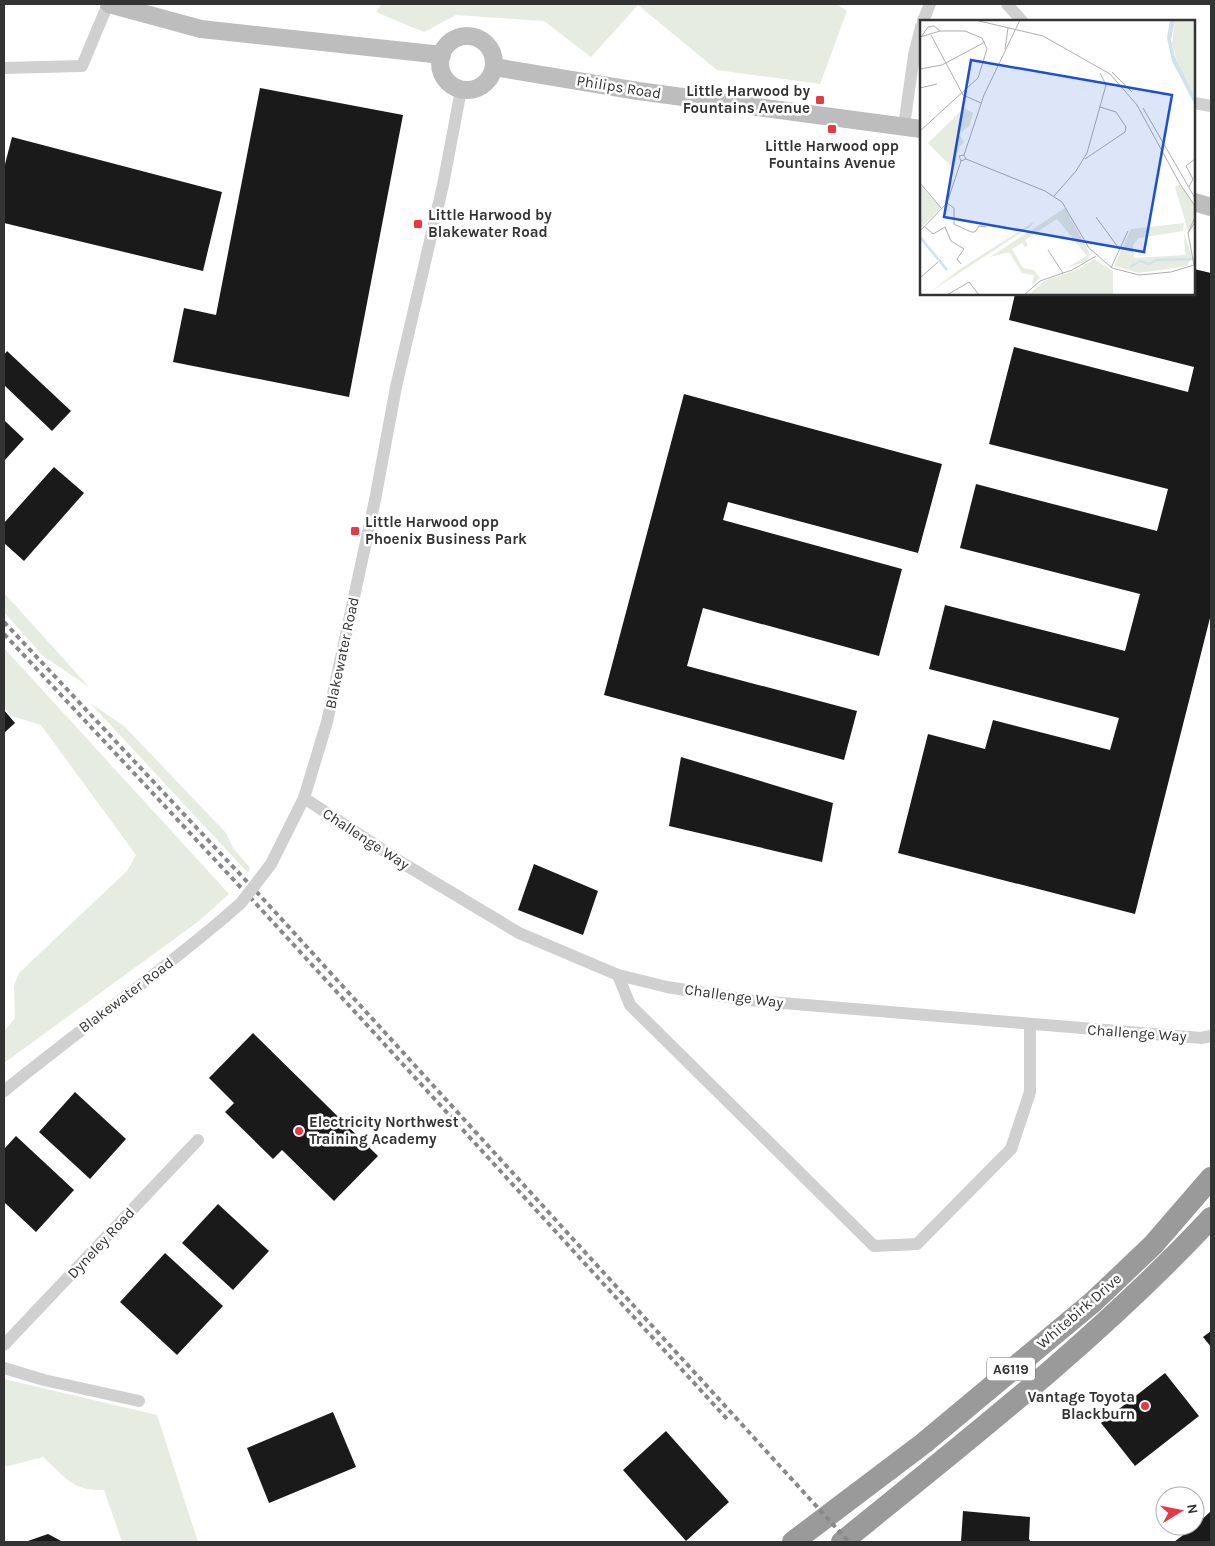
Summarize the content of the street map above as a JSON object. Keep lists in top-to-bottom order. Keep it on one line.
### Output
{"streets":{"highway":["Whitebirk Drive","A6119"],"street":["Philips Road","Blakewater Road","Challenge Way","Dyneley Road"]},"crossings":[["Philips Road","Blakewater Road"],["Blakewater Road","Challenge Way"]],"places":{"transit":["Little Harwood by Fountains Avenue","Little Harwood opp Fountains Avenue","Little Harwood by Blakewater Road","Little Harwood opp Phoenix Business Park"],"other":["Electricity Northwest Training Academy","Vantage Toyota Blackburn"]},"north":"right"}
